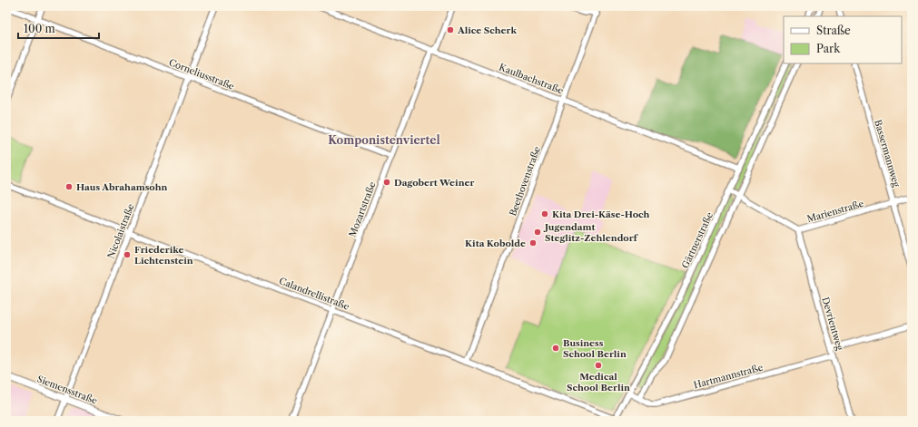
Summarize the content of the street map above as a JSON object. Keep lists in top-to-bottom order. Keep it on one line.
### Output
{"streets":{"street":["Corneliusstraße","Kaulbachstraße","Bassermannweg","Beethovenstraße","Mozartstraße","Marienstraße","Nicolaistraße","Gärtnerstraße","Calandrellistraße","Devrientweg","Hartmannstraße","Siemensstraße"]},"crossings":[["Corneliusstraße","Mozartstraße"],["Corneliusstraße","Nicolaistraße"],["Kaulbachstraße","Beethovenstraße"],["Kaulbachstraße","Mozartstraße"],["Kaulbachstraße","Gärtnerstraße"],["Bassermannweg","Marienstraße"],["Beethovenstraße","Calandrellistraße"],["Mozartstraße","Calandrellistraße"],["Marienstraße","Gärtnerstraße"],["Marienstraße","Devrientweg"],["Nicolaistraße","Calandrellistraße"],["Nicolaistraße","Siemensstraße"],["Gärtnerstraße","Calandrellistraße"],["Gärtnerstraße","Hartmannstraße"],["Devrientweg","Hartmannstraße"]],"districts":["Komponistenviertel"],"places":["Alice Scherk","Dagobert Weiner","Haus Abrahamsohn","Kita Drei-Käse-Hoch","Jugendamt Steglitz-Zehlendorf","Kita Kobolde","Friederike Lichtenstein","Business School Berlin","Medical School Berlin"],"legend":["Straße","Park"],"scale_bar":"100 m"}
